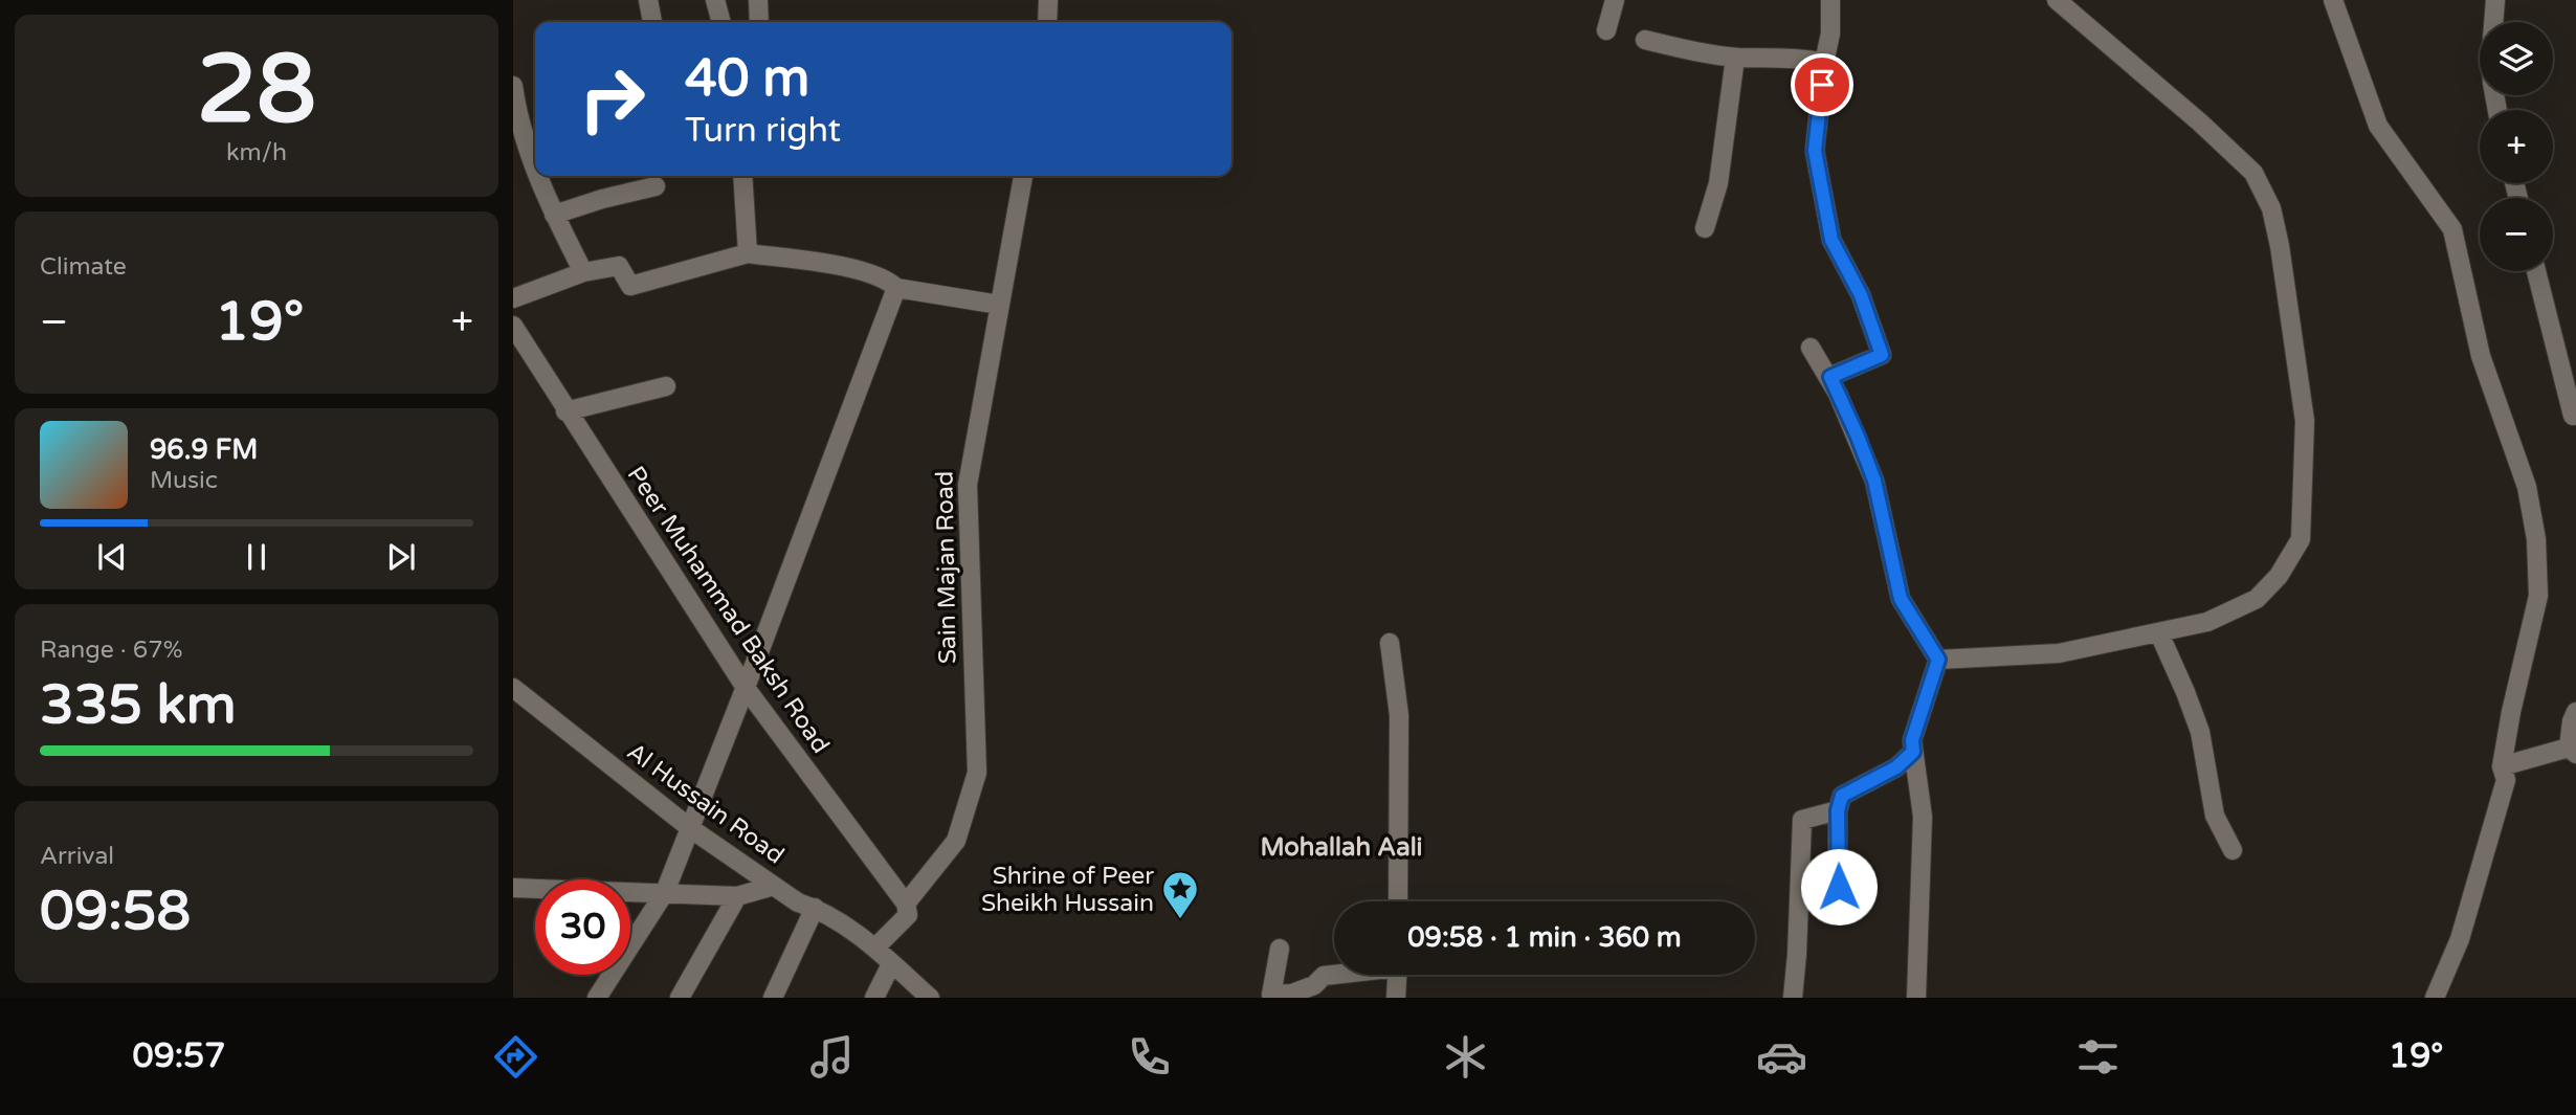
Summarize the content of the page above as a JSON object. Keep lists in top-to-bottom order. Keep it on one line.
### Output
{"streets":{"street":["Sain Majan Road","Peer Muhammad Baksh Road","Al Hussain Road"]},"crossings":[["Sain Majan Road","Peer Muhammad Baksh Road"]],"districts":["Mohallah Aali"],"places":{"place":["Shrine of Peer Sheikh Hussain"]},"page":{"tile":[["28","km/h"],"Climate",["Range · 67%","335 km"],["Arrival","09:58"]],"map_buttons":["+","−"],"turn":["40 m","Turn right"],"heat":["−","19°","+"],"song":["96.9 FM","Music"],"limit":"30","trip":"09:58 · 1 min · 360 m","tabs":["09:57","19°"]}}
